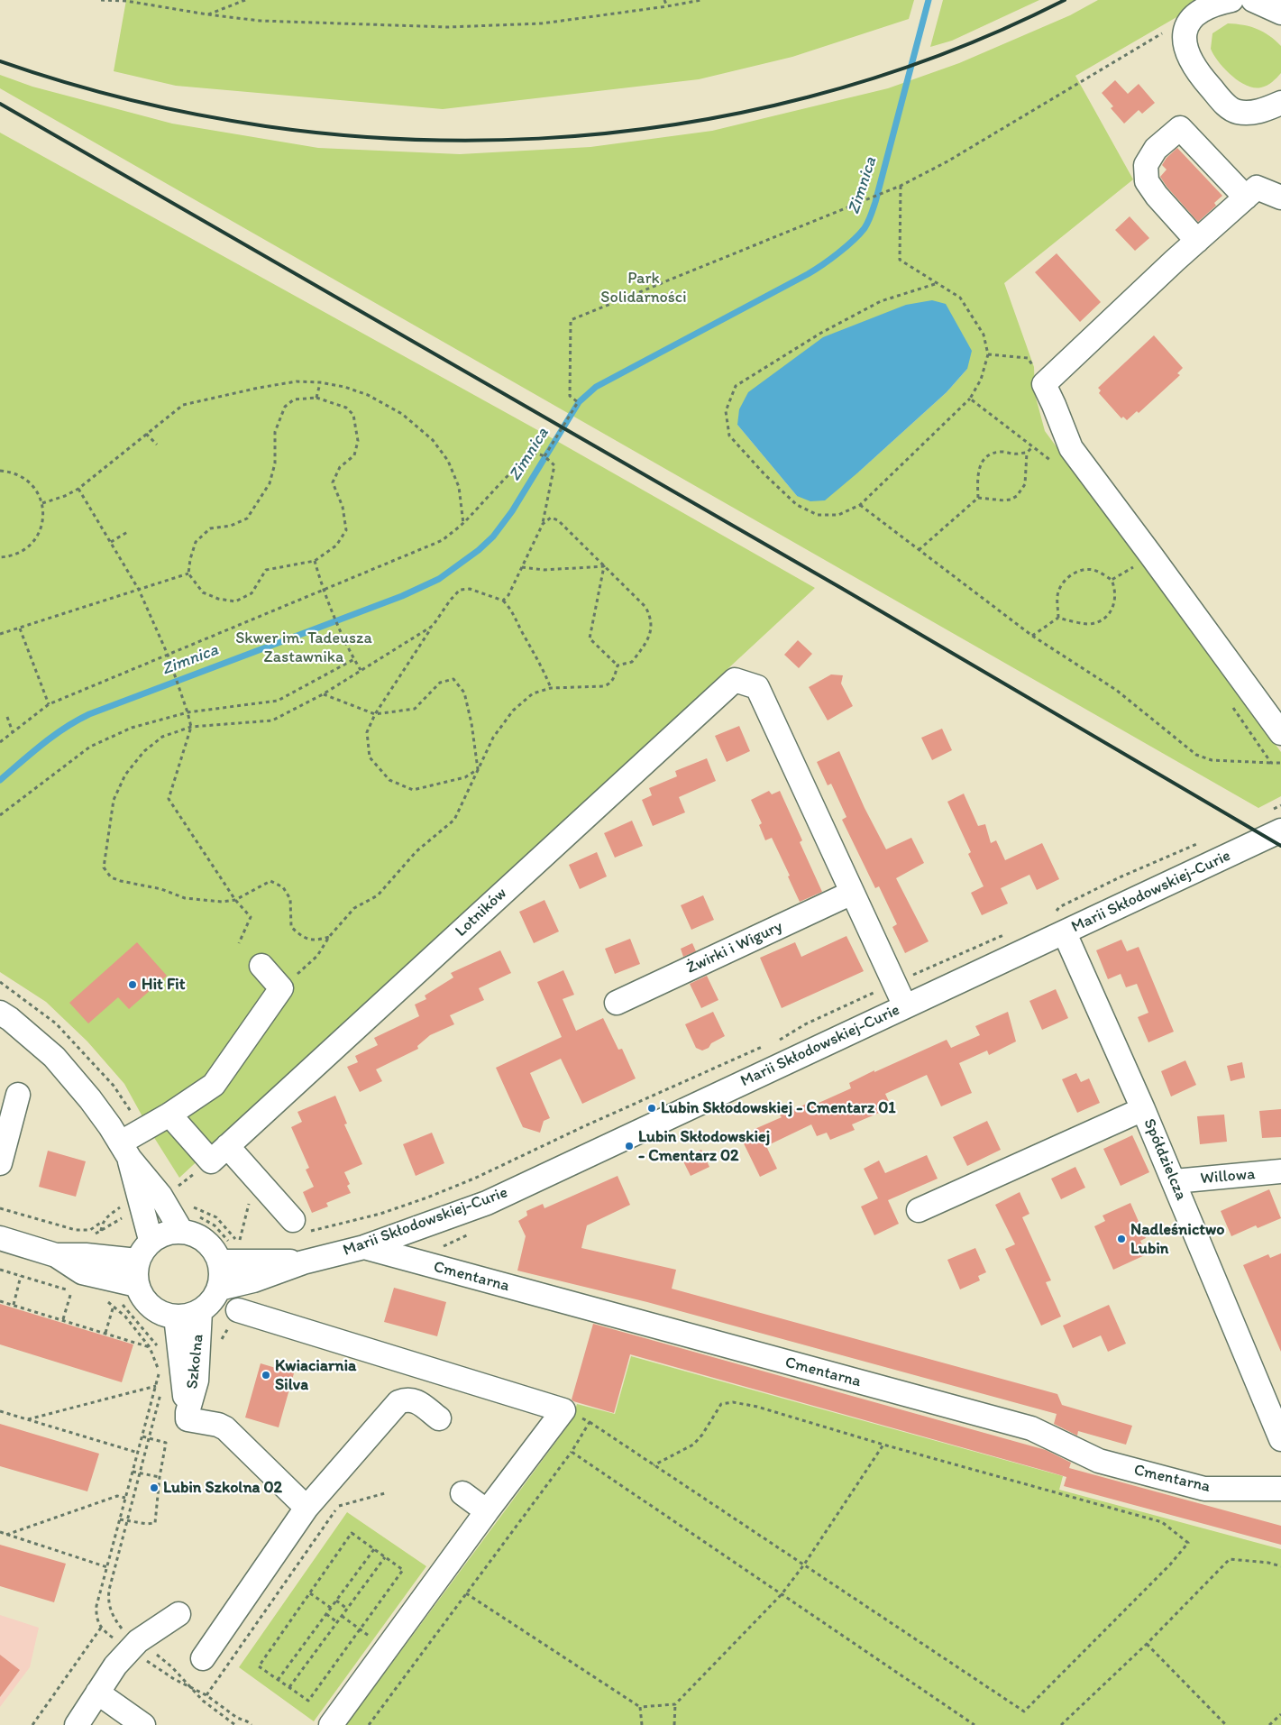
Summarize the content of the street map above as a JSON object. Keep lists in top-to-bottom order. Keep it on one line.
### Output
{"streets":{"street":["Marii Skłodowskiej-Curie","Lotników","Żwirki i Wigury","Spółdzielcza","Willowa","Cmentarna","Szkolna"]},"crossings":[["Marii Skłodowskiej-Curie","Spółdzielcza"],["Marii Skłodowskiej-Curie","Cmentarna"],["Marii Skłodowskiej-Curie","Szkolna"],["Lotników","Żwirki i Wigury"],["Spółdzielcza","Willowa"]],"water":["Zimnica"],"parks":["Park Solidarności","Skwer im. Tadeusza Zastawnika"],"places":["Hit Fit","Lubin Skłodowskiej - Cmentarz 01","Lubin Skłodowskiej - Cmentarz 02","Nadleśnictwo Lubin","Kwiaciarnia Silva","Lubin Szkolna 02"]}
